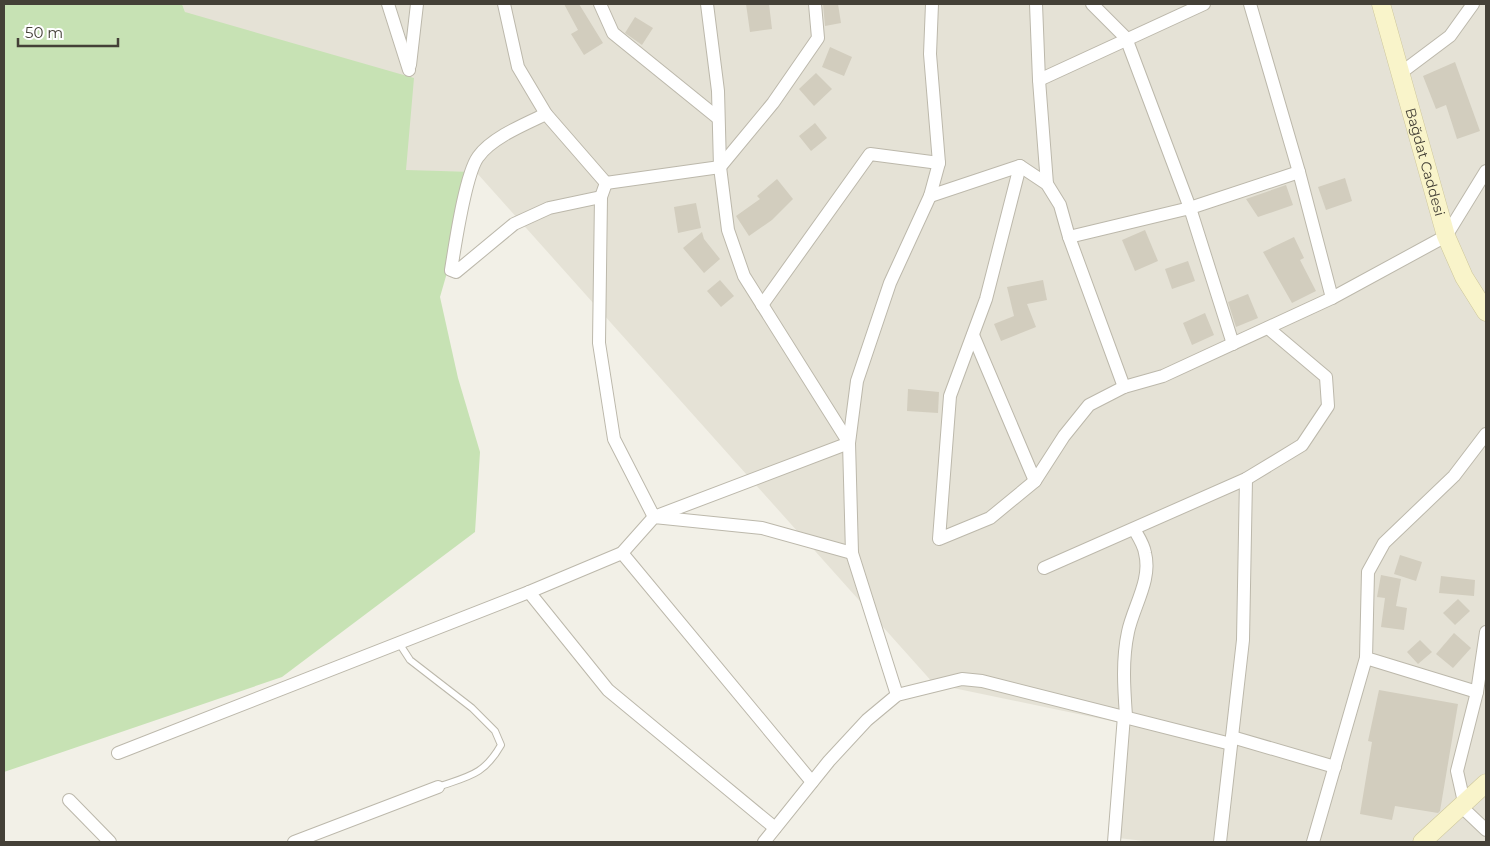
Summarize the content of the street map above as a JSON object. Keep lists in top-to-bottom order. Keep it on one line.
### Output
{"streets":{"street":["Bağdat Caddesi"]},"scale_bar":"50 m"}
